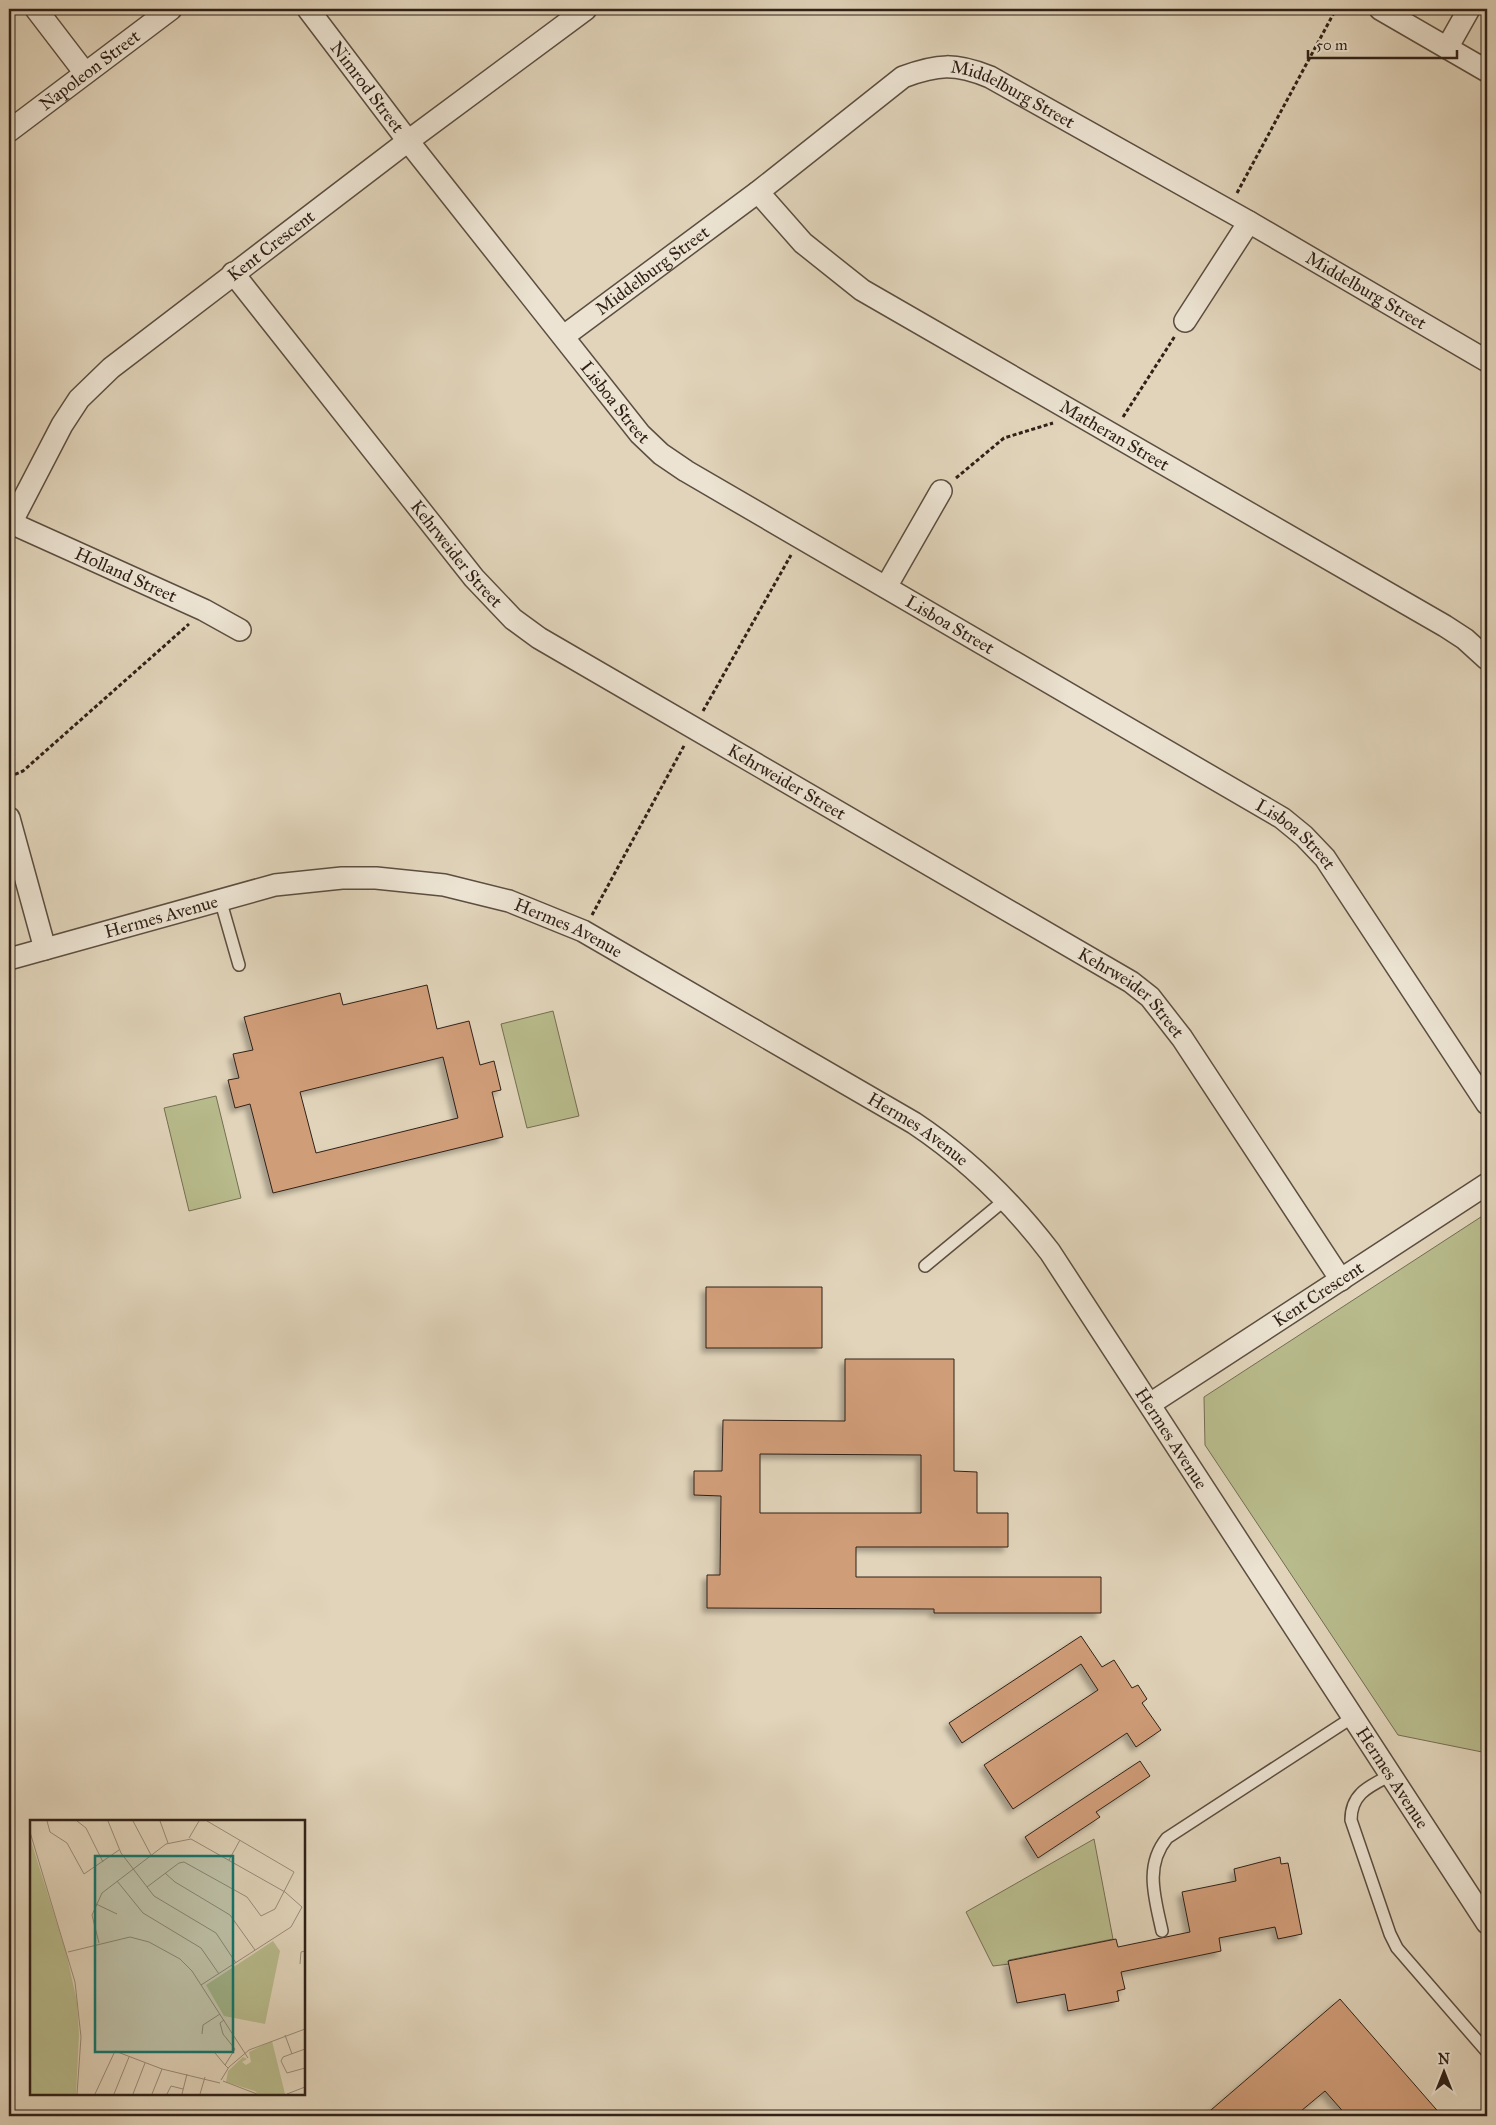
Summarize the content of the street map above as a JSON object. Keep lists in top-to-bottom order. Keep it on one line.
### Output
{"streets":{"street":["Napoleon Street","Nimrod Street","Middelburg Street","Kent Crescent","Lisboa Street","Matheran Street","Kehrweider Street","Holland Street","Hermes Avenue"]},"crossings":[["Nimrod Street","Kent Crescent"],["Nimrod Street","Lisboa Street"],["Middelburg Street","Lisboa Street"],["Middelburg Street","Matheran Street"],["Kent Crescent","Lisboa Street"],["Kent Crescent","Kehrweider Street"],["Kent Crescent","Holland Street"],["Kent Crescent","Hermes Avenue"]],"scale_bar":"50 m","north":"top"}
